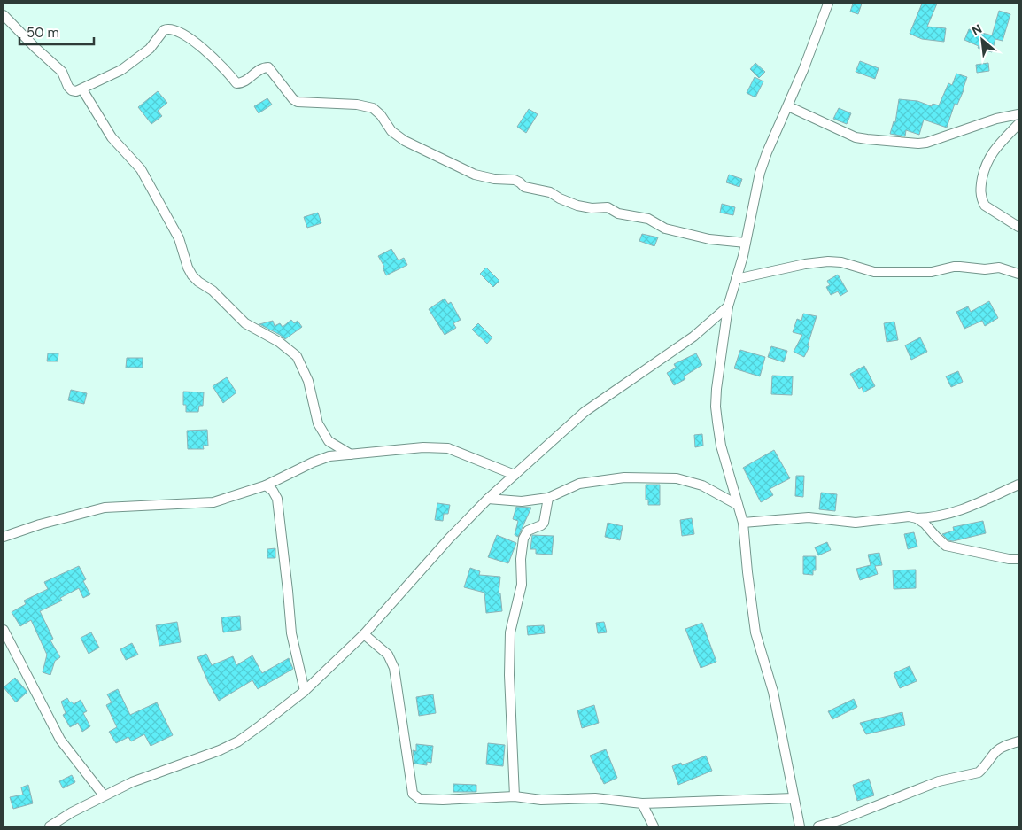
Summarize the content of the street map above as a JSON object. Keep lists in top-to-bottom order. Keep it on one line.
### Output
{"scale_bar":"50 m","north":"top left"}
